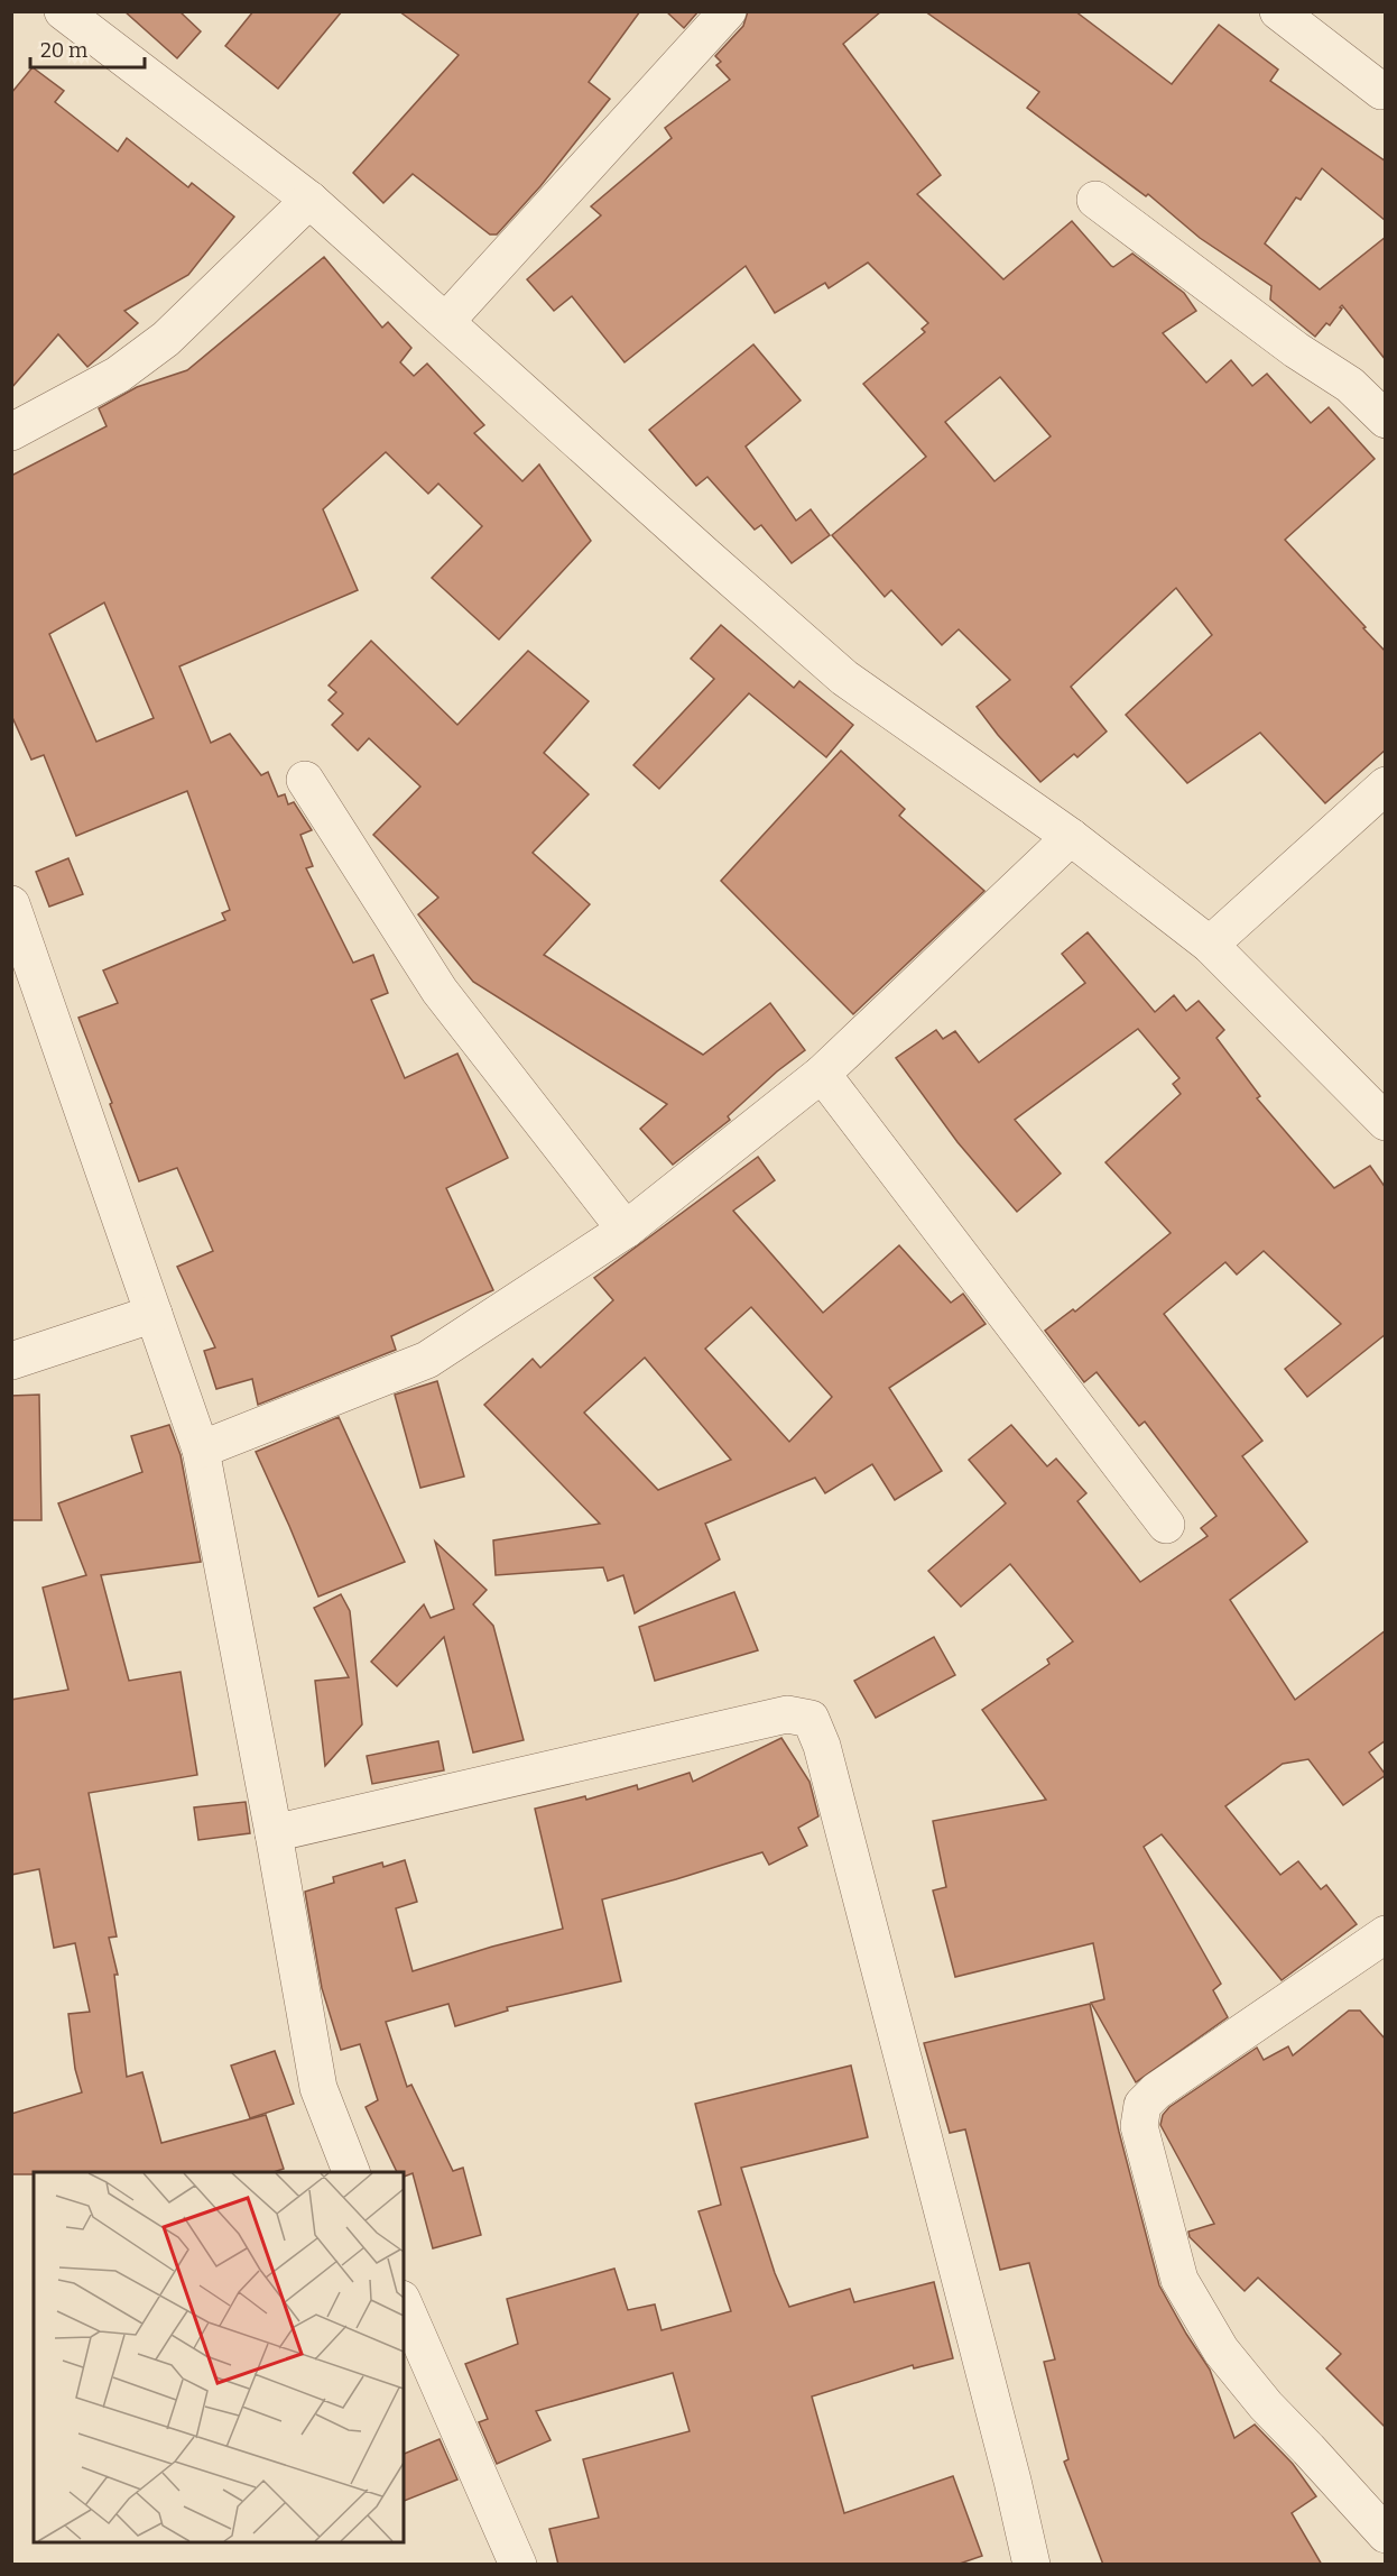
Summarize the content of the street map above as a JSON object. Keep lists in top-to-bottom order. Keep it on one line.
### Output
{"scale_bar":"20 m"}
